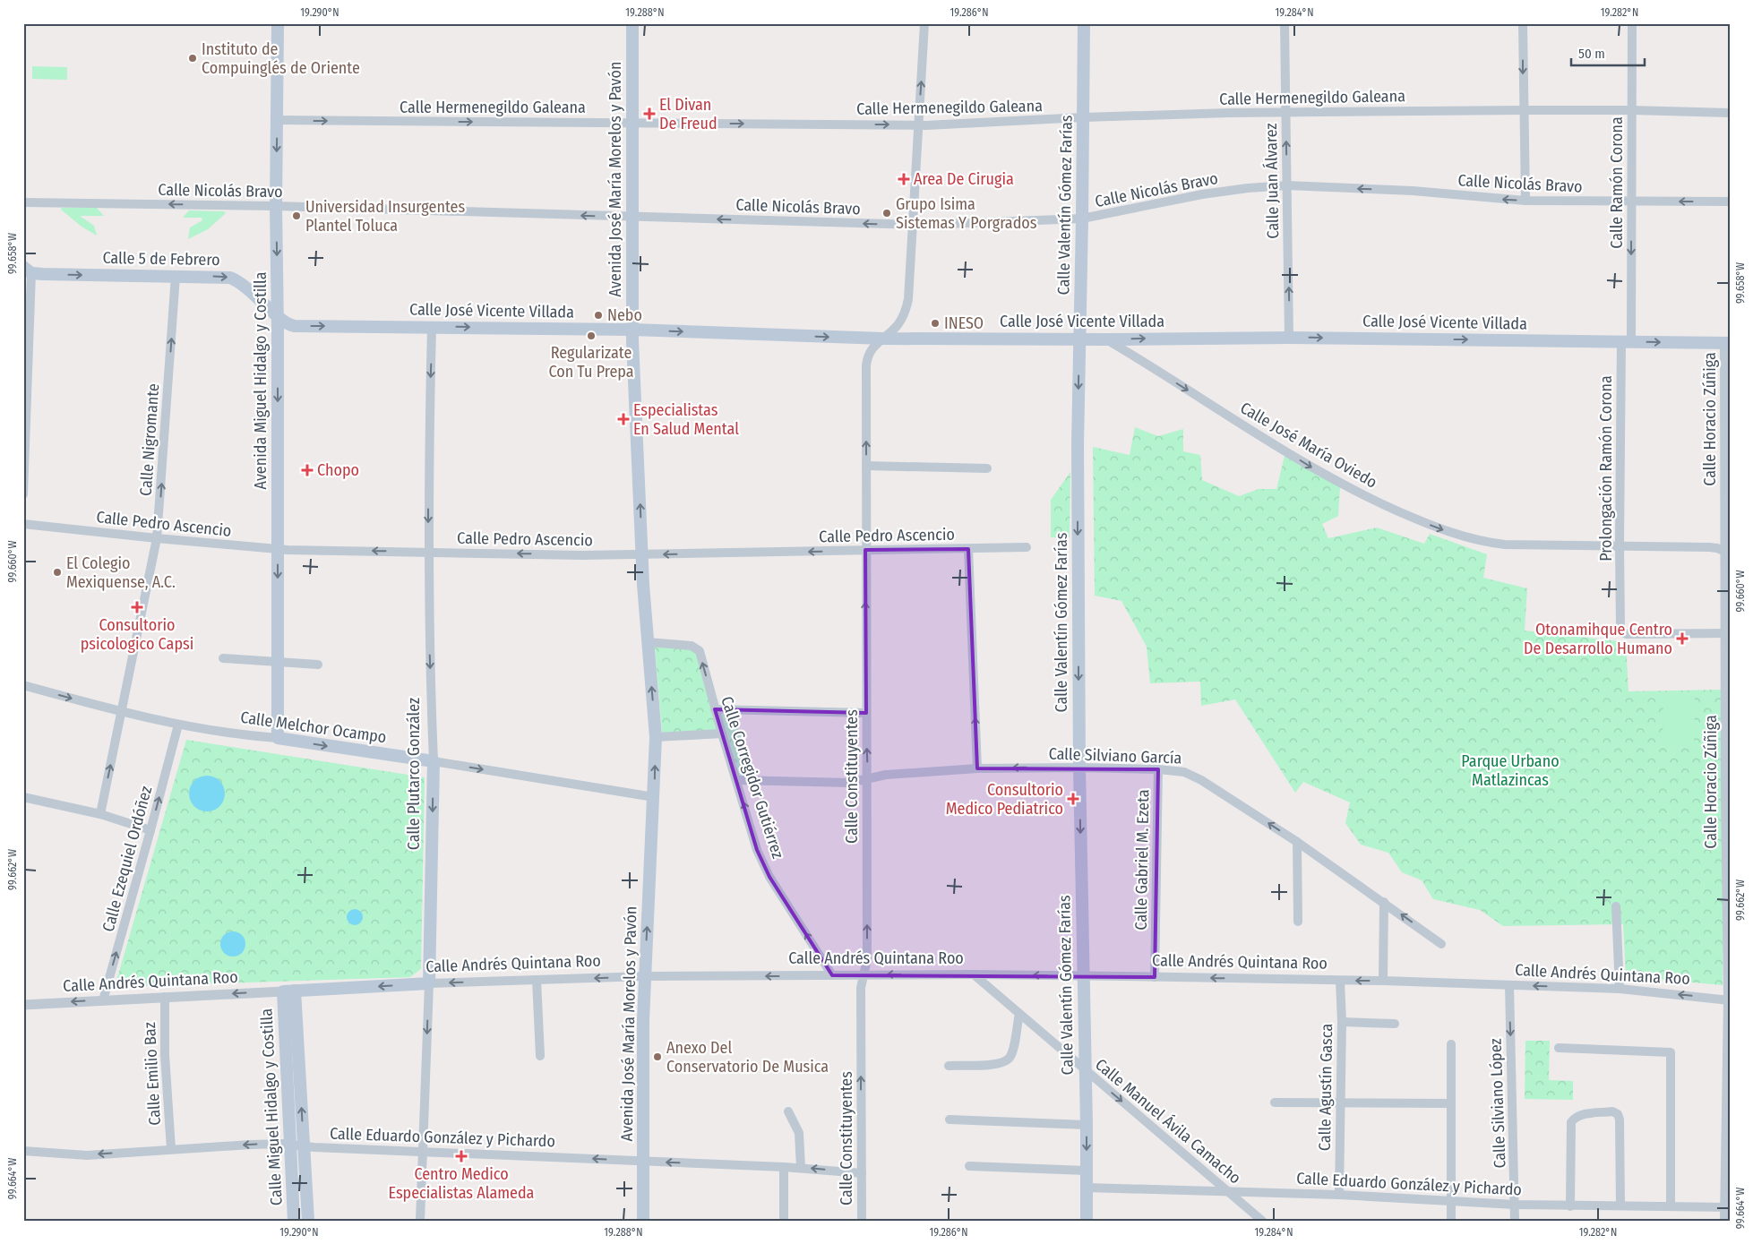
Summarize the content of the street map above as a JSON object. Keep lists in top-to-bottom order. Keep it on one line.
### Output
{"streets":{"main road":["Avenida José María Morelos y Pavón","Calle Valentín Gómez Farías","Calle 5 de Febrero","Calle José Vicente Villada","Avenida Miguel Hidalgo y Costilla","Calle Melchor Ocampo","Calle Plutarco González","Calle Andrés Quintana Roo","Calle Miguel Hidalgo y Costilla"],"street":["Calle Hermenegildo Galeana","Calle Juan Álvarez","Calle Ramón Corona","Calle Nicolás Bravo","Calle Horacio Zúñiga","Calle Nigromante","Calle José María Oviedo","Prolongación Ramón Corona","Calle Pedro Ascencio","Calle Silviano García","Calle Constituyentes","Calle Corregidor Gutiérrez","Calle Ezequiel Ordóñez","Calle Gabriel M. Ezeta","Calle Emilio Baz","Calle Agustín Gasca","Calle Silviano López","Calle Manuel Ávila Camacho","Calle Eduardo González y Pichardo"]},"crossings":[["Calle Hermenegildo Galeana","Avenida José María Morelos y Pavón"],["Calle Hermenegildo Galeana","Calle Juan Álvarez"],["Calle Hermenegildo Galeana","Calle Ramón Corona"],["Calle Hermenegildo Galeana","Calle Valentín Gómez Farías"],["Calle Hermenegildo Galeana","Avenida Miguel Hidalgo y Costilla"],["Calle Hermenegildo Galeana","Calle Constituyentes"],["Avenida José María Morelos y Pavón","Calle Nicolás Bravo"],["Avenida José María Morelos y Pavón","Calle José Vicente Villada"],["Avenida José María Morelos y Pavón","Calle Pedro Ascencio"],["Avenida José María Morelos y Pavón","Calle Melchor Ocampo"],["Avenida José María Morelos y Pavón","Calle Corregidor Gutiérrez"],["Avenida José María Morelos y Pavón","Calle Andrés Quintana Roo"],["Avenida José María Morelos y Pavón","Calle Eduardo González y Pichardo"],["Calle Juan Álvarez","Calle Nicolás Bravo"],["Calle Juan Álvarez","Calle José Vicente Villada"],["Calle Ramón Corona","Calle Nicolás Bravo"],["Calle Ramón Corona","Calle José Vicente Villada"],["Calle Ramón Corona","Prolongación Ramón Corona"],["Calle Nicolás Bravo","Calle Valentín Gómez Farías"],["Calle Nicolás Bravo","Avenida Miguel Hidalgo y Costilla"],["Calle Nicolás Bravo","Calle Constituyentes"],["Calle Valentín Gómez Farías","Calle José Vicente Villada"],["Calle Valentín Gómez Farías","Calle Silviano García"],["Calle Valentín Gómez Farías","Calle Andrés Quintana Roo"],["Calle Valentín Gómez Farías","Calle Manuel Ávila Camacho"],["Calle Valentín Gómez Farías","Calle Eduardo González y Pichardo"],["Calle 5 de Febrero","Calle José Vicente Villada"],["Calle 5 de Febrero","Avenida Miguel Hidalgo y Costilla"],["Calle 5 de Febrero","Calle Nigromante"],["Calle José Vicente Villada","Avenida Miguel Hidalgo y Costilla"],["Calle José Vicente Villada","Calle Horacio Zúñiga"],["Calle José Vicente Villada","Calle José María Oviedo"],["Calle José Vicente Villada","Prolongación Ramón Corona"],["Calle José Vicente Villada","Calle Plutarco González"],["Calle José Vicente Villada","Calle Constituyentes"],["Avenida Miguel Hidalgo y Costilla","Calle Pedro Ascencio"],["Avenida Miguel Hidalgo y Costilla","Calle Melchor Ocampo"],["Calle Horacio Zúñiga","Calle José María Oviedo"],["Calle Horacio Zúñiga","Prolongación Ramón Corona"],["Calle Horacio Zúñiga","Calle Andrés Quintana Roo"],["Calle Horacio Zúñiga","Calle Eduardo González y Pichardo"],["Calle Nigromante","Calle Pedro Ascencio"],["Calle Nigromante","Calle Melchor Ocampo"],["Calle José María Oviedo","Prolongación Ramón Corona"],["Calle Pedro Ascencio","Calle Plutarco González"],["Calle Pedro Ascencio","Calle Constituyentes"],["Calle Melchor Ocampo","Calle Plutarco González"],["Calle Melchor Ocampo","Calle Ezequiel Ordóñez"],["Calle Silviano García","Calle Constituyentes"],["Calle Silviano García","Calle Corregidor Gutiérrez"],["Calle Silviano García","Calle Gabriel M. Ezeta"],["Calle Plutarco González","Calle Andrés Quintana Roo"],["Calle Plutarco González","Calle Eduardo González y Pichardo"],["Calle Constituyentes","Calle Andrés Quintana Roo"],["Calle Constituyentes","Calle Eduardo González y Pichardo"],["Calle Corregidor Gutiérrez","Calle Andrés Quintana Roo"],["Calle Ezequiel Ordóñez","Calle Andrés Quintana Roo"],["Calle Gabriel M. Ezeta","Calle Andrés Quintana Roo"],["Calle Andrés Quintana Roo","Calle Emilio Baz"],["Calle Andrés Quintana Roo","Calle Agustín Gasca"],["Calle Andrés Quintana Roo","Calle Silviano López"],["Calle Andrés Quintana Roo","Calle Miguel Hidalgo y Costilla"],["Calle Andrés Quintana Roo","Calle Manuel Ávila Camacho"],["Calle Emilio Baz","Calle Eduardo González y Pichardo"],["Calle Agustín Gasca","Calle Eduardo González y Pichardo"],["Calle Silviano López","Calle Eduardo González y Pichardo"],["Calle Miguel Hidalgo y Costilla","Calle Eduardo González y Pichardo"],["Calle Manuel Ávila Camacho","Calle Eduardo González y Pichardo"]],"one_way":["Calle Hermenegildo Galeana","Avenida José María Morelos y Pavón","Calle Juan Álvarez","Calle Ramón Corona","Calle Nicolás Bravo","Calle Valentín Gómez Farías","Calle 5 de Febrero","Calle José Vicente Villada","Avenida Miguel Hidalgo y Costilla","Calle Nigromante","Calle José María Oviedo","Calle Pedro Ascencio","Calle Melchor Ocampo","Calle Silviano García","Calle Plutarco González","Calle Constituyentes","Calle Corregidor Gutiérrez","Calle Ezequiel Ordóñez","Calle Andrés Quintana Roo","Calle Manuel Ávila Camacho","Calle Eduardo González y Pichardo"],"parks":["Parque Urbano Matlazincas"],"places":{"other":["Instituto de Compuinglés de Oriente","Grupo Isima Sistemas Y Porgrados","Universidad Insurgentes Plantel Toluca","Nebo","INESO","Regularizate Con Tu Prepa","El Colegio Mexiquense, A.C.","Anexo Del Conservatorio De Musica"],"health":["El Divan De Freud","Area De Cirugia","Especialistas En Salud Mental","Chopo","Consultorio psicologico Capsi","Otonamihque Centro De Desarrollo Humano","Consultorio Medico Pediatrico","Centro Medico Especialistas Alameda"]},"scale_bar":"50 m","coordinates":["19.290°N","19.288°N","19.286°N","19.284°N","19.282°N","99.658°W","99.660°W","99.662°W","99.664°W"]}
